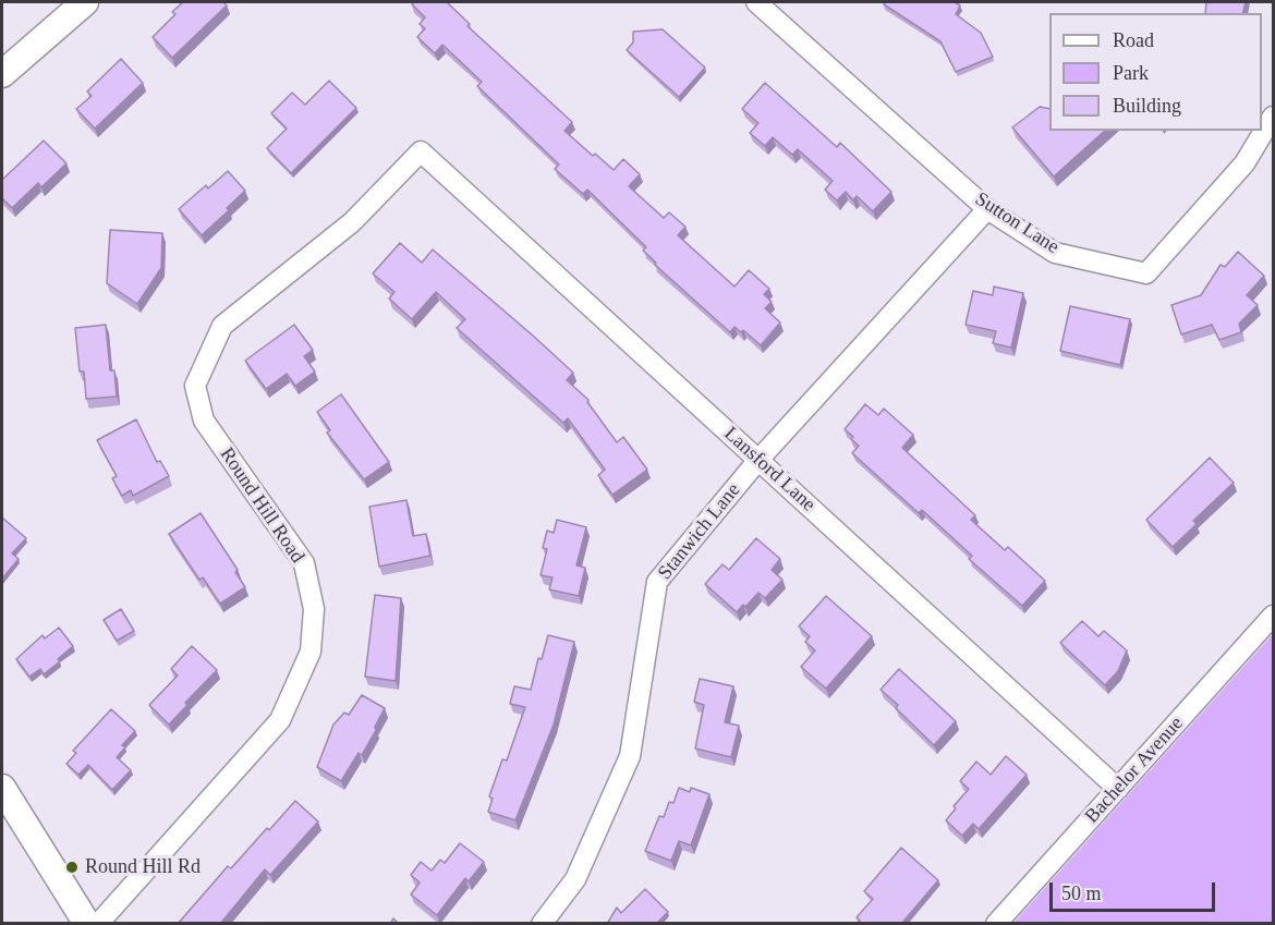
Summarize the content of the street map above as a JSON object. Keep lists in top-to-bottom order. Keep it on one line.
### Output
{"streets":{"street":["Sutton Lane","Lansford Lane","Round Hill Road","Stanwich Lane","Bachelor Avenue"]},"crossings":[["Sutton Lane","Stanwich Lane"],["Lansford Lane","Round Hill Road"],["Lansford Lane","Stanwich Lane"],["Lansford Lane","Bachelor Avenue"]],"places":["Round Hill Rd"],"legend":["Road","Park","Building"],"scale_bar":"50 m"}
